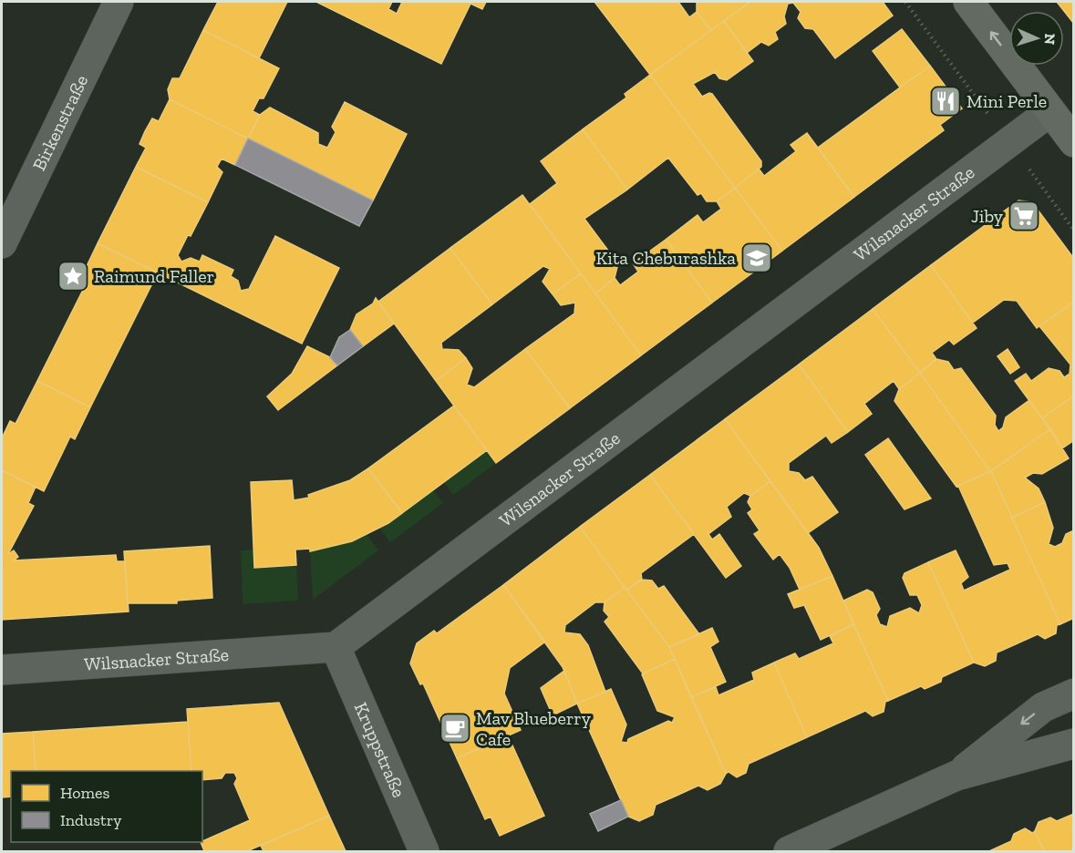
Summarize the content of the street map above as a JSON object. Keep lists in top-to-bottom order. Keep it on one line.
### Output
{"streets":{"street":["Birkenstraße","Wilsnacker Straße","Kruppstraße"]},"crossings":[["Wilsnacker Straße","Kruppstraße"]],"places":{"restaurant":["Mini Perle"],"supermarket":["Jiby"],"school or university":["Kita Cheburashka"],"place":["Raimund Faller"],"cafe":["Mav Blueberry Cafe"]},"legend":["Homes","Industry"],"north":"right"}
